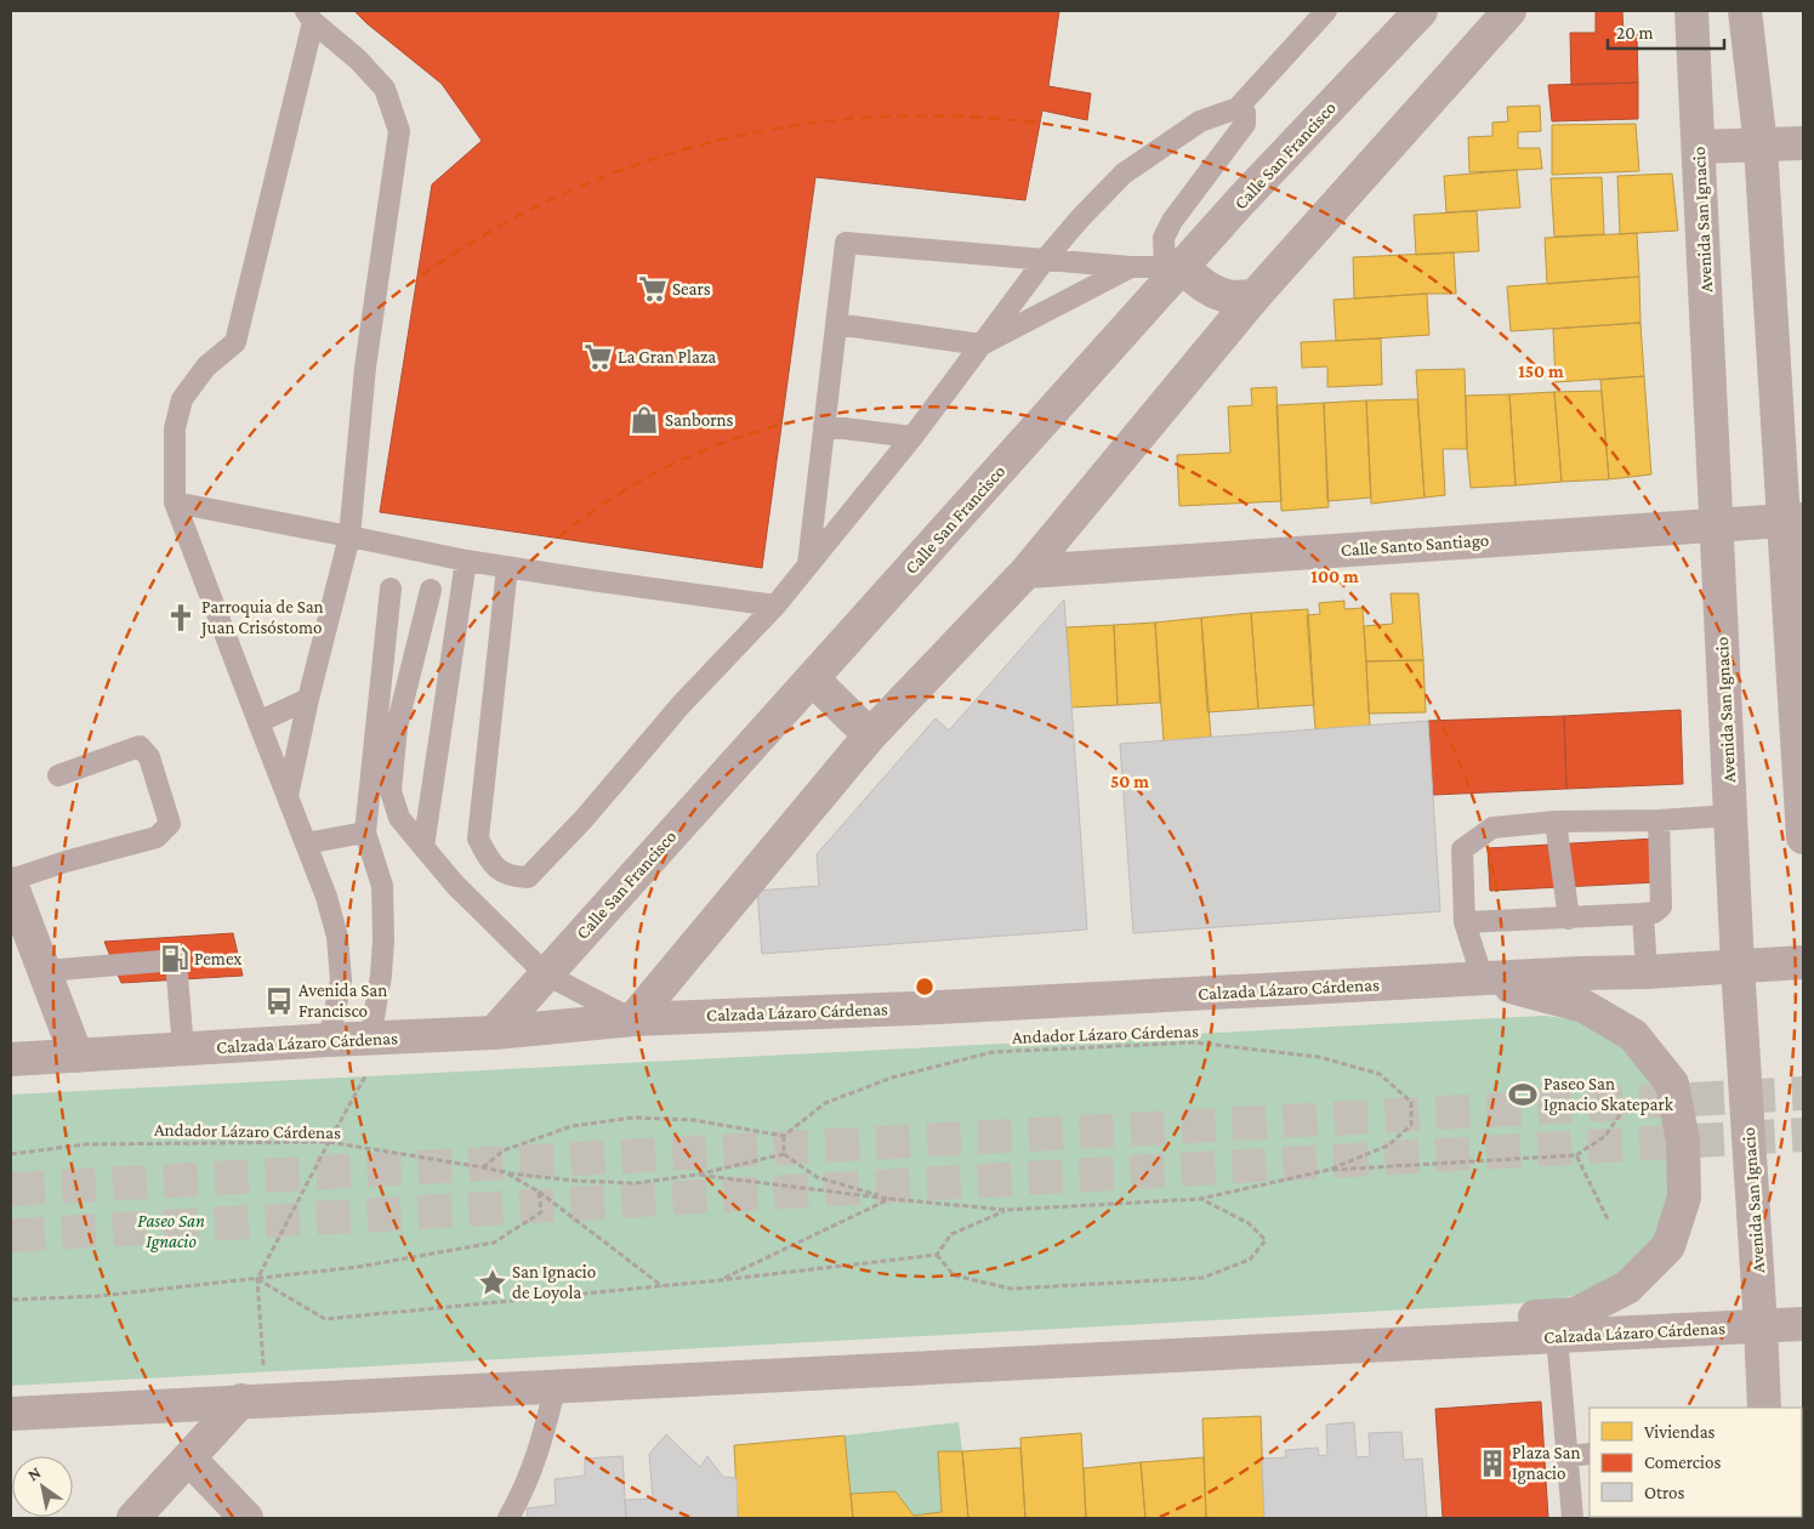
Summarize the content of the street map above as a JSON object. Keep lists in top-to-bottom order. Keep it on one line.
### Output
{"streets":{"street":["Calle San Francisco","Avenida San Ignacio","Calle Santo Santiago","Calzada Lázaro Cárdenas"],"path":["Andador Lázaro Cárdenas"]},"crossings":[["Calle San Francisco","Calzada Lázaro Cárdenas"],["Avenida San Ignacio","Calle Santo Santiago"],["Avenida San Ignacio","Calzada Lázaro Cárdenas"]],"parks":["Paseo San Ignacio"],"places":{"supermarket":["Sears","La Gran Plaza"],"shop":["Sanborns"],"church":["Parroquia de San Juan Crisóstomo"],"fuel station":["Pemex"],"bus stop":["Avenida San Francisco"],"sports":["Paseo San Ignacio Skatepark"],"place":["San Ignacio de Loyola"],"building":["Plaza San Ignacio"]},"legend":["Viviendas","Comercios","Otros"],"scale_bar":"20 m","north":"top left","rings":["150 m","100 m","50 m"]}
